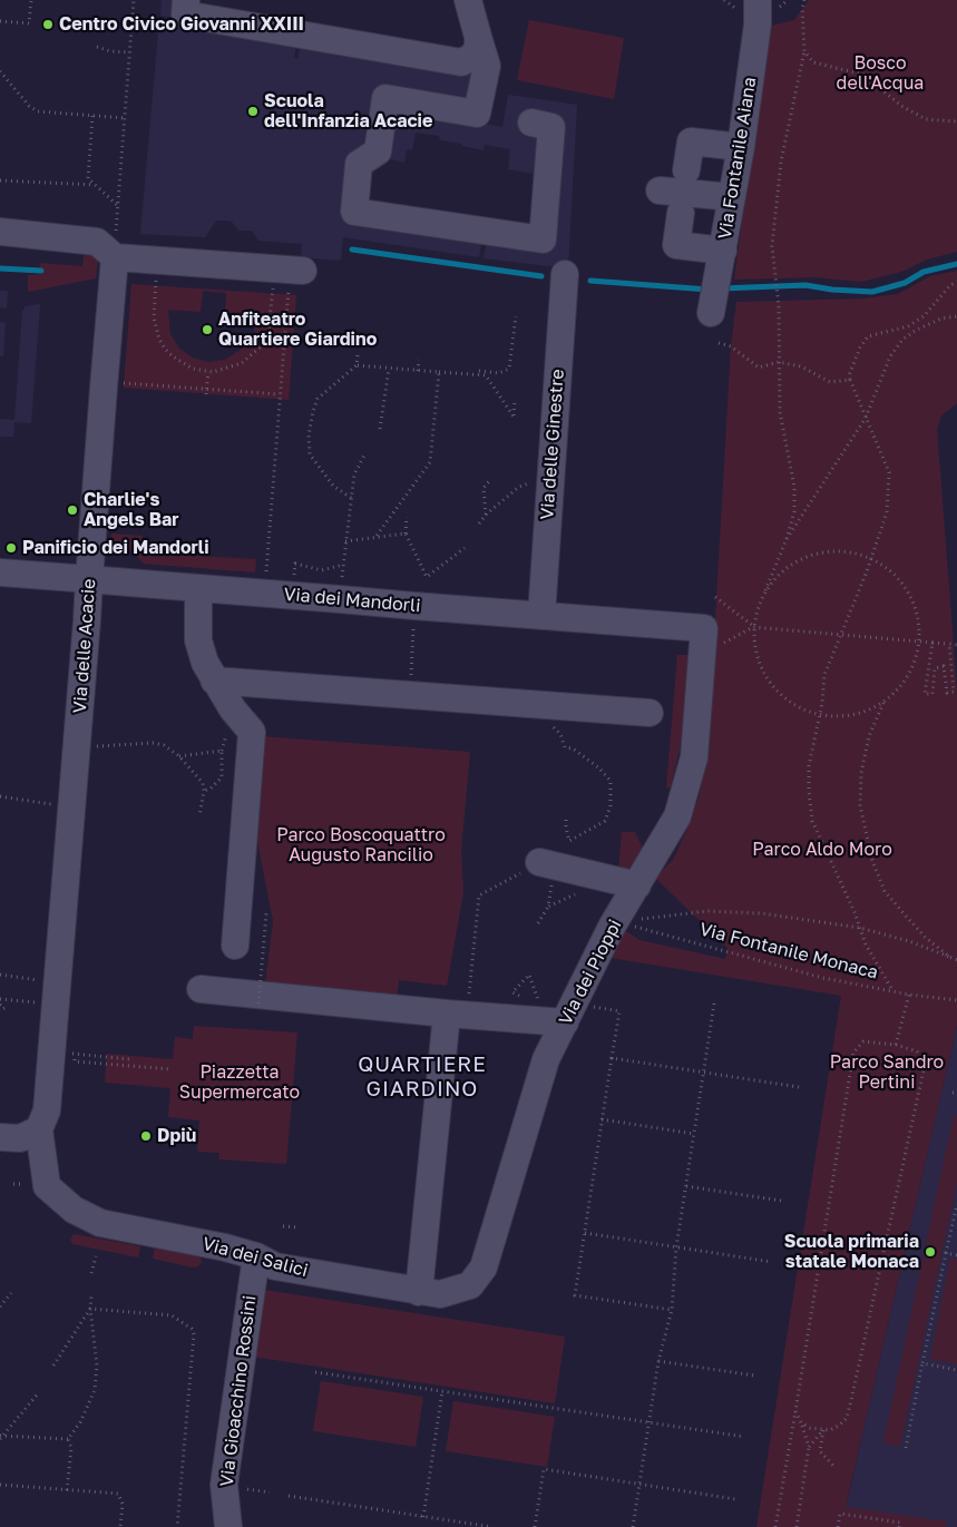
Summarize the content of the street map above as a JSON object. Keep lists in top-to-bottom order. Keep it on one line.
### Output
{"streets":{"street":["Via Fontanile Aiana","Via delle Ginestre","Via dei Mandorli","Via delle Acacie","Via dei Pioppi","Via dei Salici","Via Gioacchino Rossini"],"path":["Via Fontanile Monaca"]},"crossings":[["Via delle Ginestre","Via dei Mandorli"],["Via dei Mandorli","Via delle Acacie"],["Via dei Mandorli","Via dei Pioppi"],["Via delle Acacie","Via dei Salici"],["Via Fontanile Monaca","Via dei Pioppi"],["Via dei Pioppi","Via dei Salici"],["Via dei Salici","Via Gioacchino Rossini"]],"districts":["QUARTIERE GIARDINO"],"parks":["Bosco dell'Acqua","Parco Boscoquattro Augusto Rancilio","Parco Aldo Moro","Parco Sandro Pertini","Piazzetta Supermercato"],"places":["Centro Civico Giovanni XXIII","Scuola dell'Infanzia Acacie","Anfiteatro Quartiere Giardino","Charlie's Angels Bar","Panificio dei Mandorli","Dpiù","Scuola primaria statale Monaca"]}
